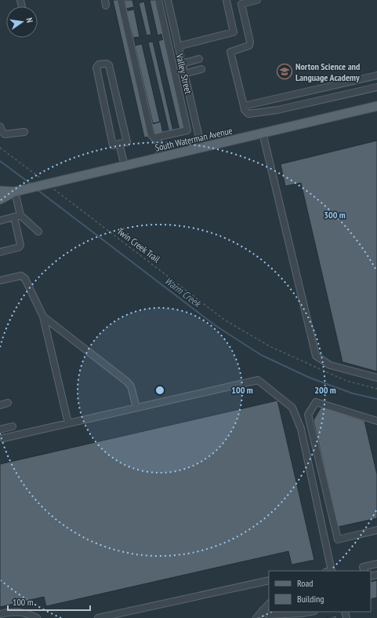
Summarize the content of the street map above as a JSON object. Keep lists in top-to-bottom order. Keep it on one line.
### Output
{"streets":{"main road":["South Waterman Avenue"],"street":["Valley Street"],"path":["Twin Creek Trail"]},"crossings":[["Valley Street","South Waterman Avenue"],["South Waterman Avenue","Twin Creek Trail"]],"water":["Warm Creek"],"places":{"school or university":["Norton Science and Language Academy"]},"legend":["Road","Building"],"scale_bar":"100 m","north":"right","rings":["300 m","100 m","200 m"]}
